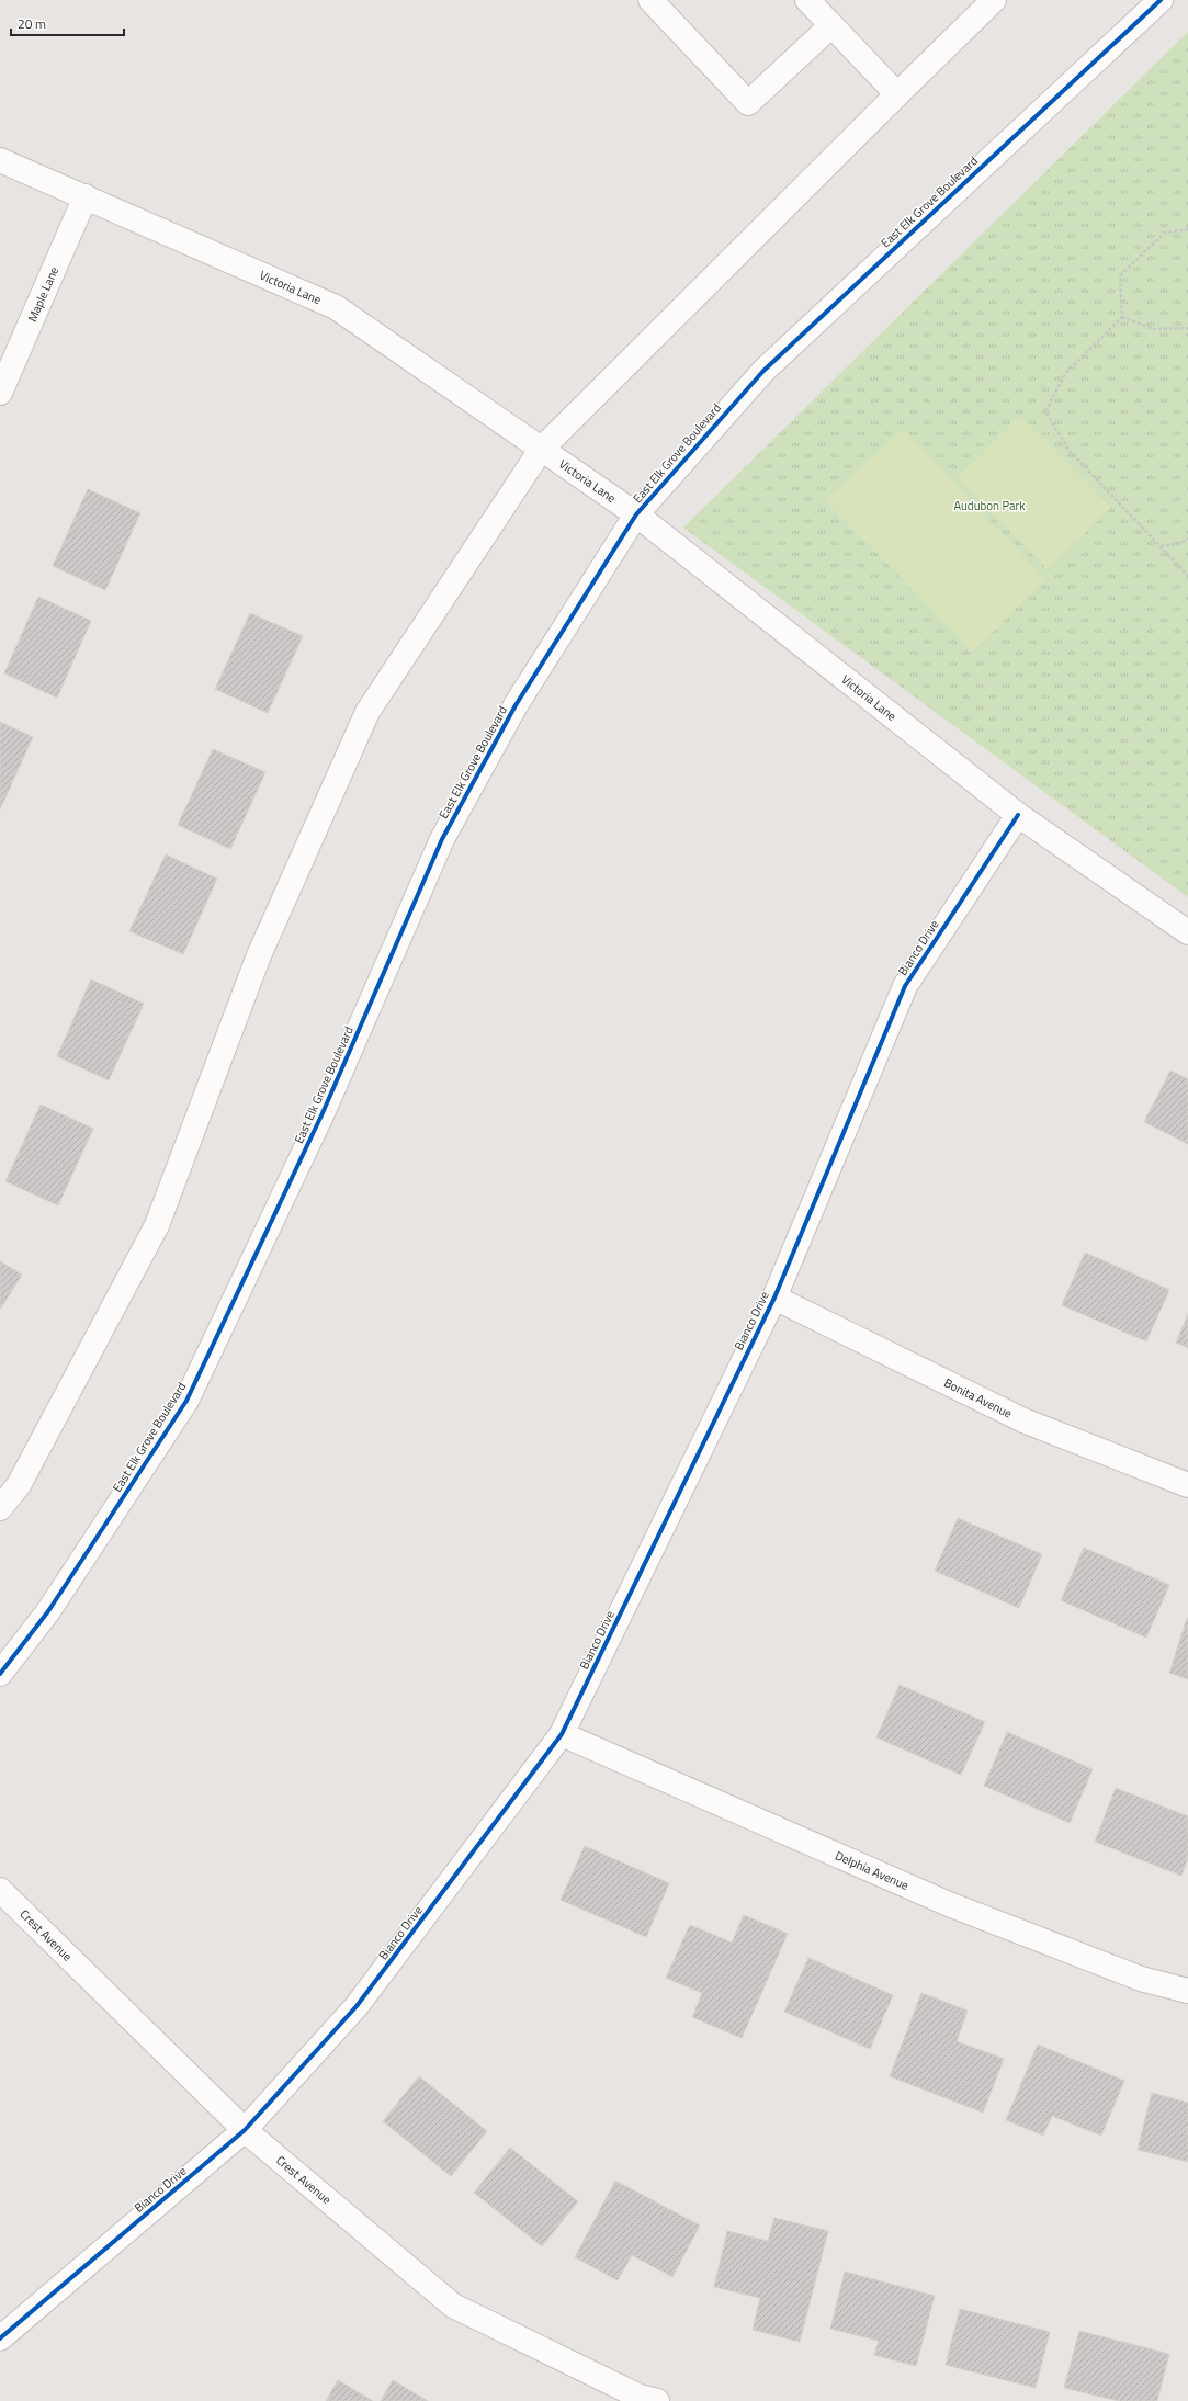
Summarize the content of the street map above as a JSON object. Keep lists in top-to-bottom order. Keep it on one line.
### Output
{"streets":{"street":["East Elk Grove Boulevard","Victoria Lane","Maple Lane","Bianco Drive","Bonita Avenue","Delphia Avenue","Crest Avenue"]},"crossings":[["East Elk Grove Boulevard","Victoria Lane"],["Victoria Lane","Maple Lane"],["Victoria Lane","Bianco Drive"],["Bianco Drive","Bonita Avenue"],["Bianco Drive","Delphia Avenue"],["Bianco Drive","Crest Avenue"]],"parks":["Audubon Park"],"scale_bar":"20 m"}
